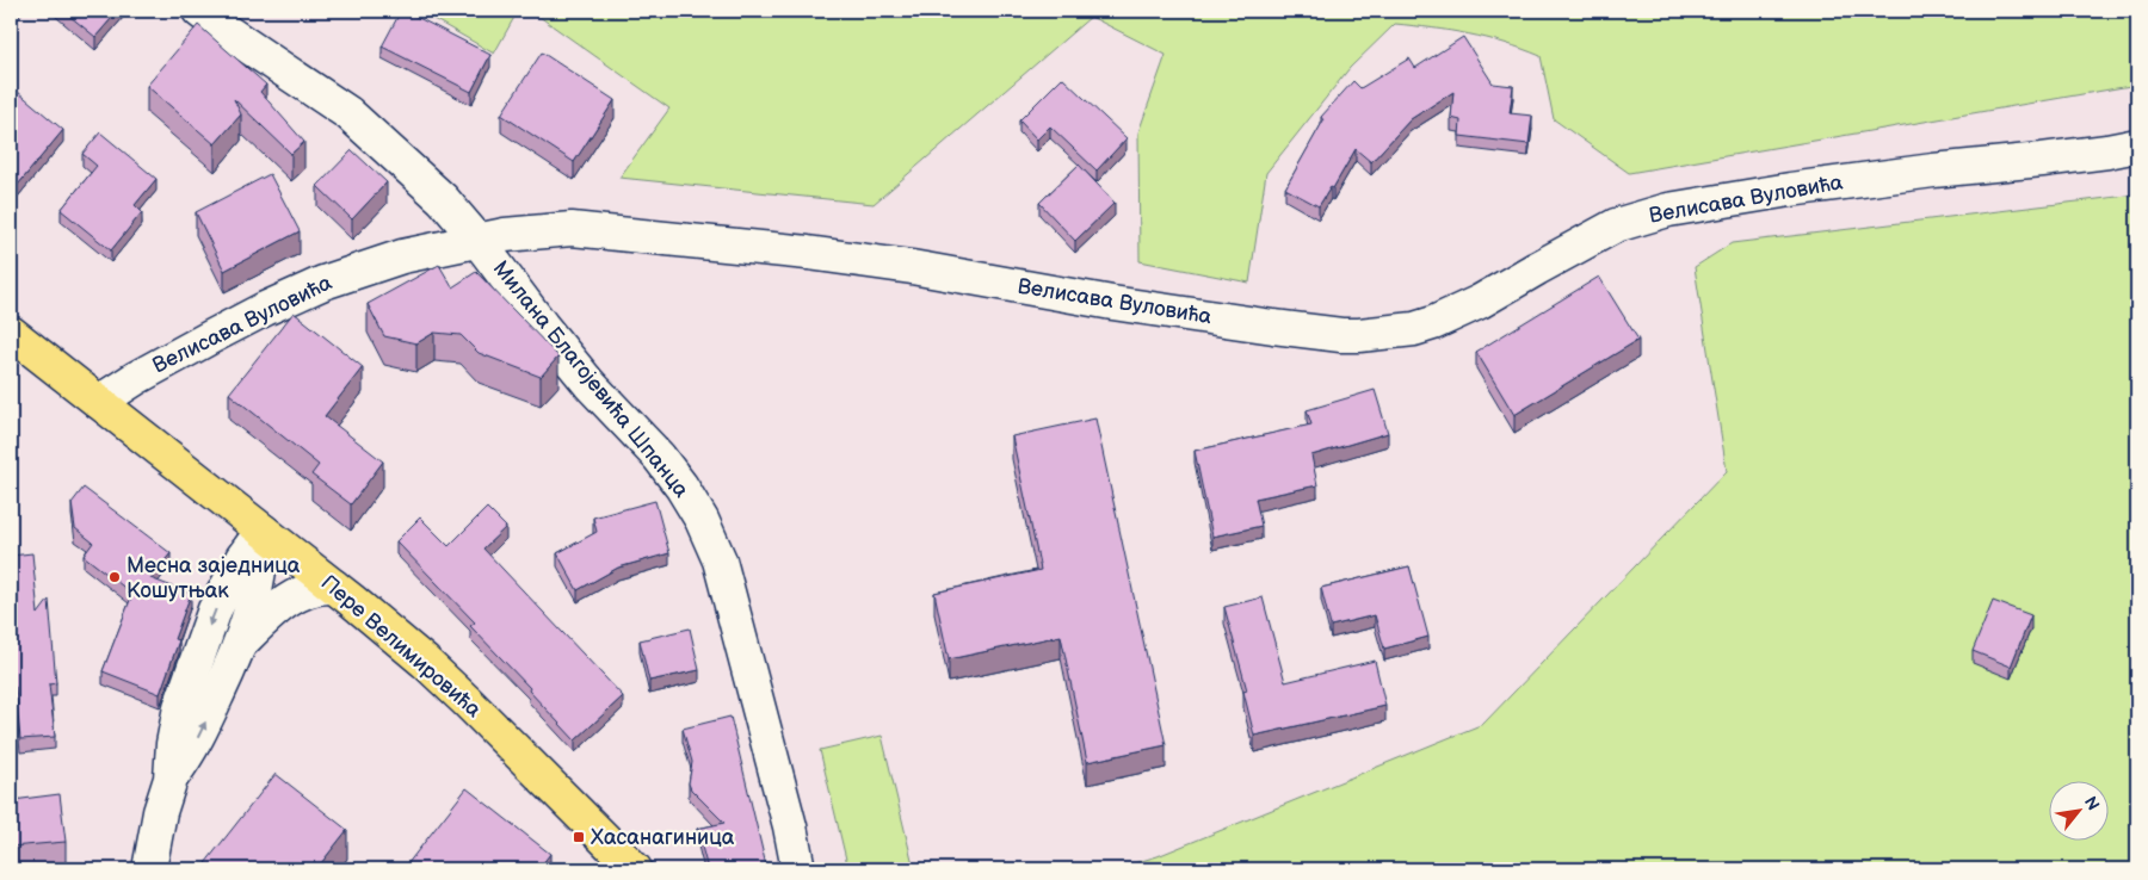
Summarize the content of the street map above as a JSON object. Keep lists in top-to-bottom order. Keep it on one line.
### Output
{"streets":{"main road":["Пере Велимировића"],"street":["Велисава Вуловића","Милана Благојевића Шпанца"]},"crossings":[["Велисава Вуловића","Милана Благојевића Шпанца"],["Велисава Вуловића","Пере Велимировића"]],"places":{"other":["Месна заједница Кошутњак"],"transit":["Хасанагиница"]},"north":"top right"}
